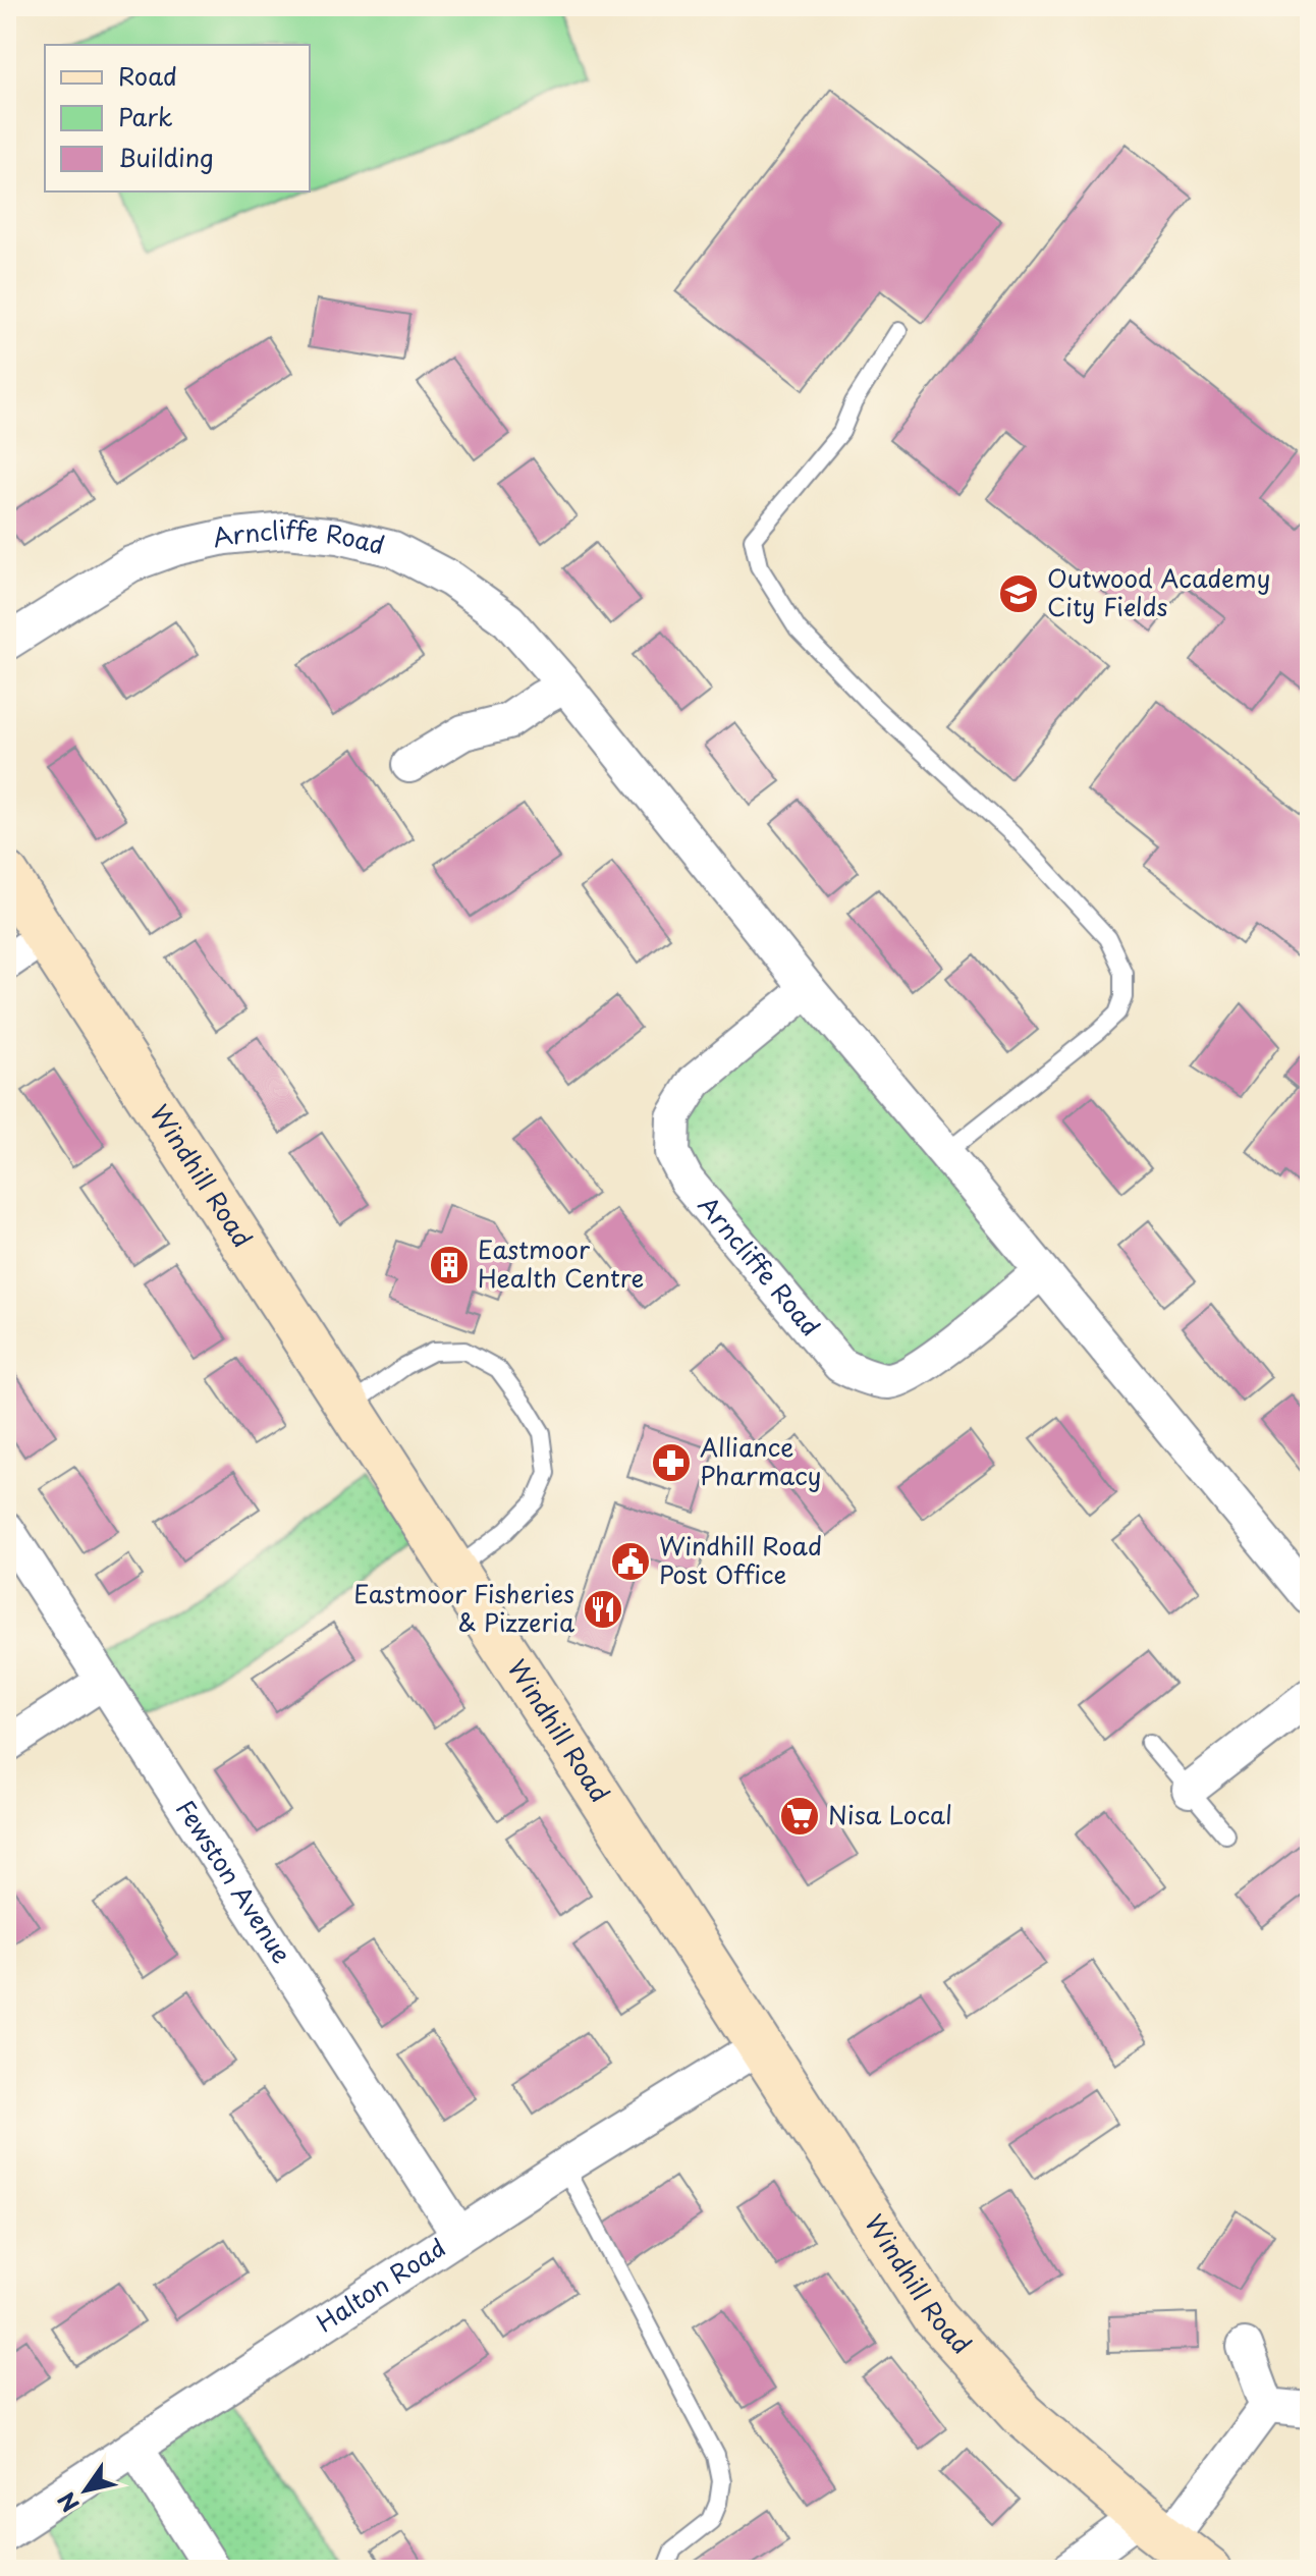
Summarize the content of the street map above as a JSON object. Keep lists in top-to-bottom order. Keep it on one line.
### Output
{"streets":{"street":["Arncliffe Road","Windhill Road","Fewston Avenue","Halton Road"]},"crossings":[["Windhill Road","Halton Road"],["Fewston Avenue","Halton Road"]],"places":{"school or university":["Outwood Academy City Fields"],"building":["Eastmoor Health Centre"],"pharmacy":["Alliance Pharmacy"],"public building":["Windhill Road Post Office"],"restaurant":["Eastmoor Fisheries & Pizzeria"],"supermarket":["Nisa Local"]},"legend":["Road","Park","Building"],"north":"bottom left"}
